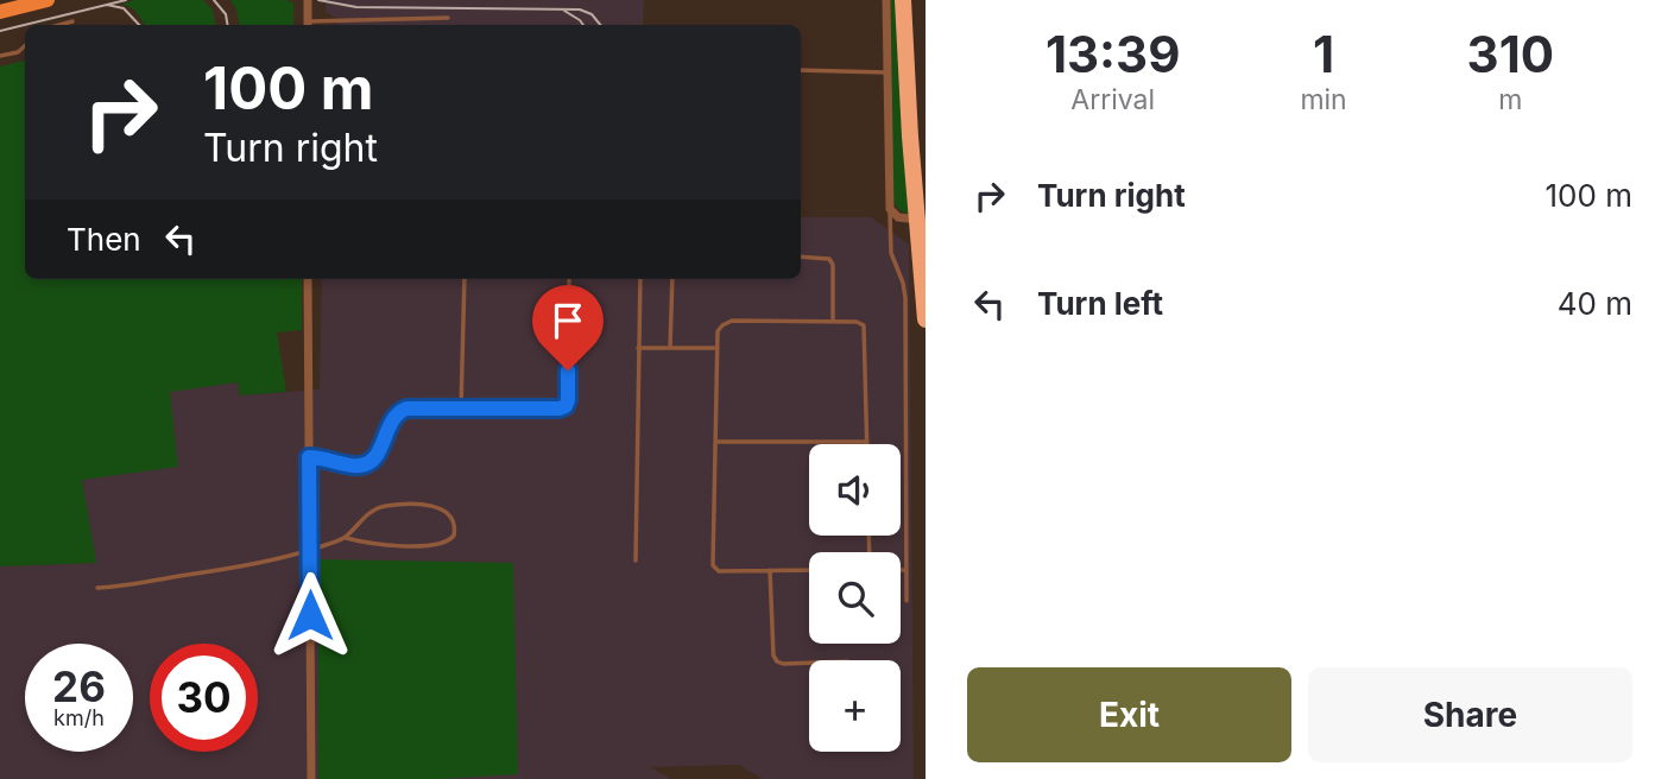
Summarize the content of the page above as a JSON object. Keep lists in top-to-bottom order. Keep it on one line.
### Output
{"page":{"eta":["13:39","Arrival","1","min","310","m"],"turn":["100 m","Turn right"],"list":[{"name":"Turn right","value":"100 m"},{"name":"Turn left","value":"40 m"}],"then":"Then","map_buttons":"+","speed":"26 km/h","limit":"30","buttons":["Exit","Share"]}}
